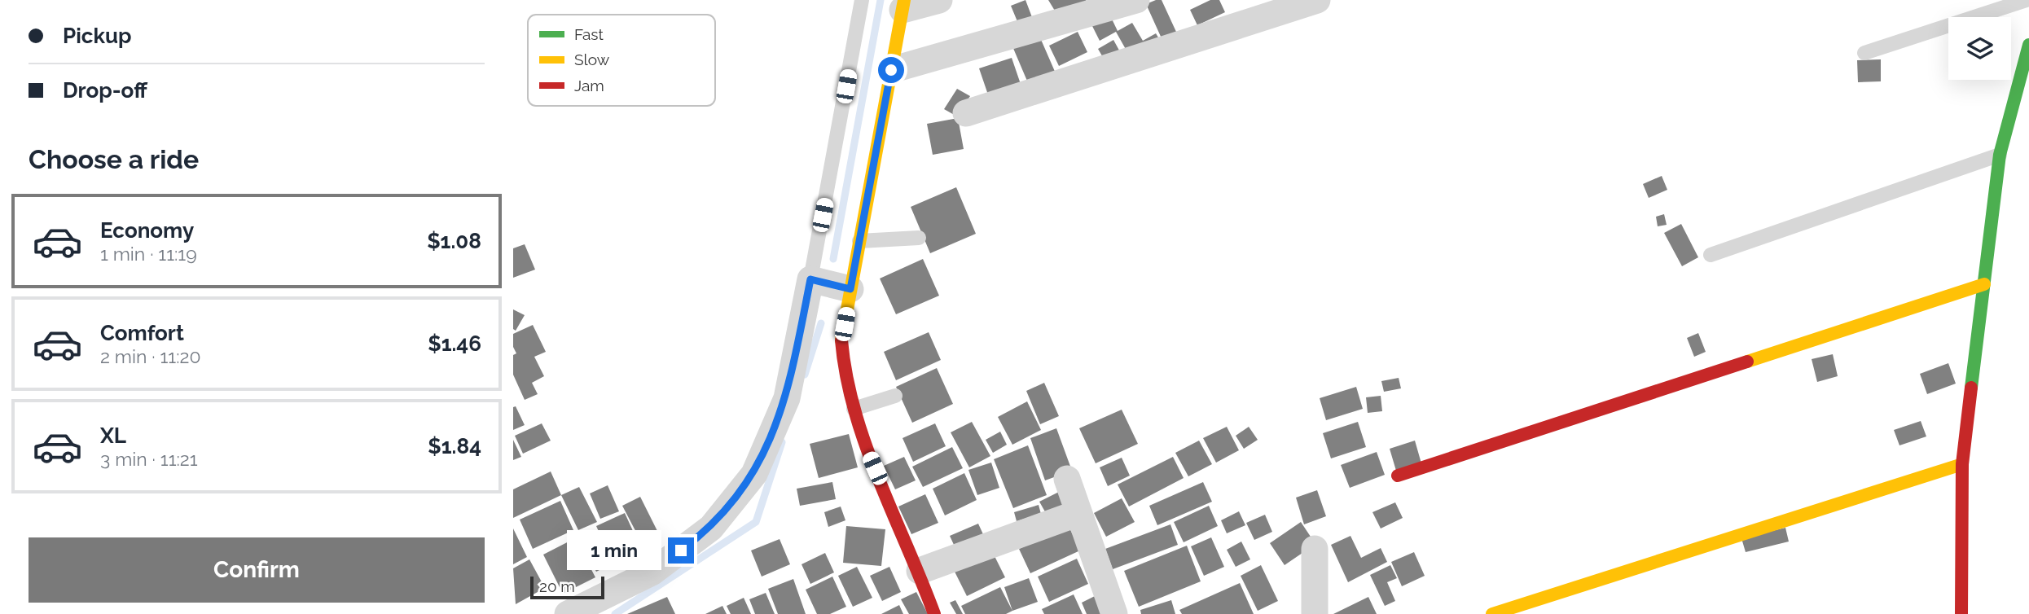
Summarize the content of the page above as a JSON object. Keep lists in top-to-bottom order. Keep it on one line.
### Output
{"legend":["Fast","Slow","Jam"],"scale_bar":"20 m","page":{"banner":["Pickup","Drop-off"],"heading":"Choose a ride","list":[{"name":"Economy","note":"1 min · 11:19","value":"$1.08"},{"name":"Comfort","note":"2 min · 11:20","value":"$1.46"},{"name":"XL","note":"3 min · 11:21","value":"$1.84"}],"buttons":"Confirm","bubble":"1 min","scale":"20 m"}}
